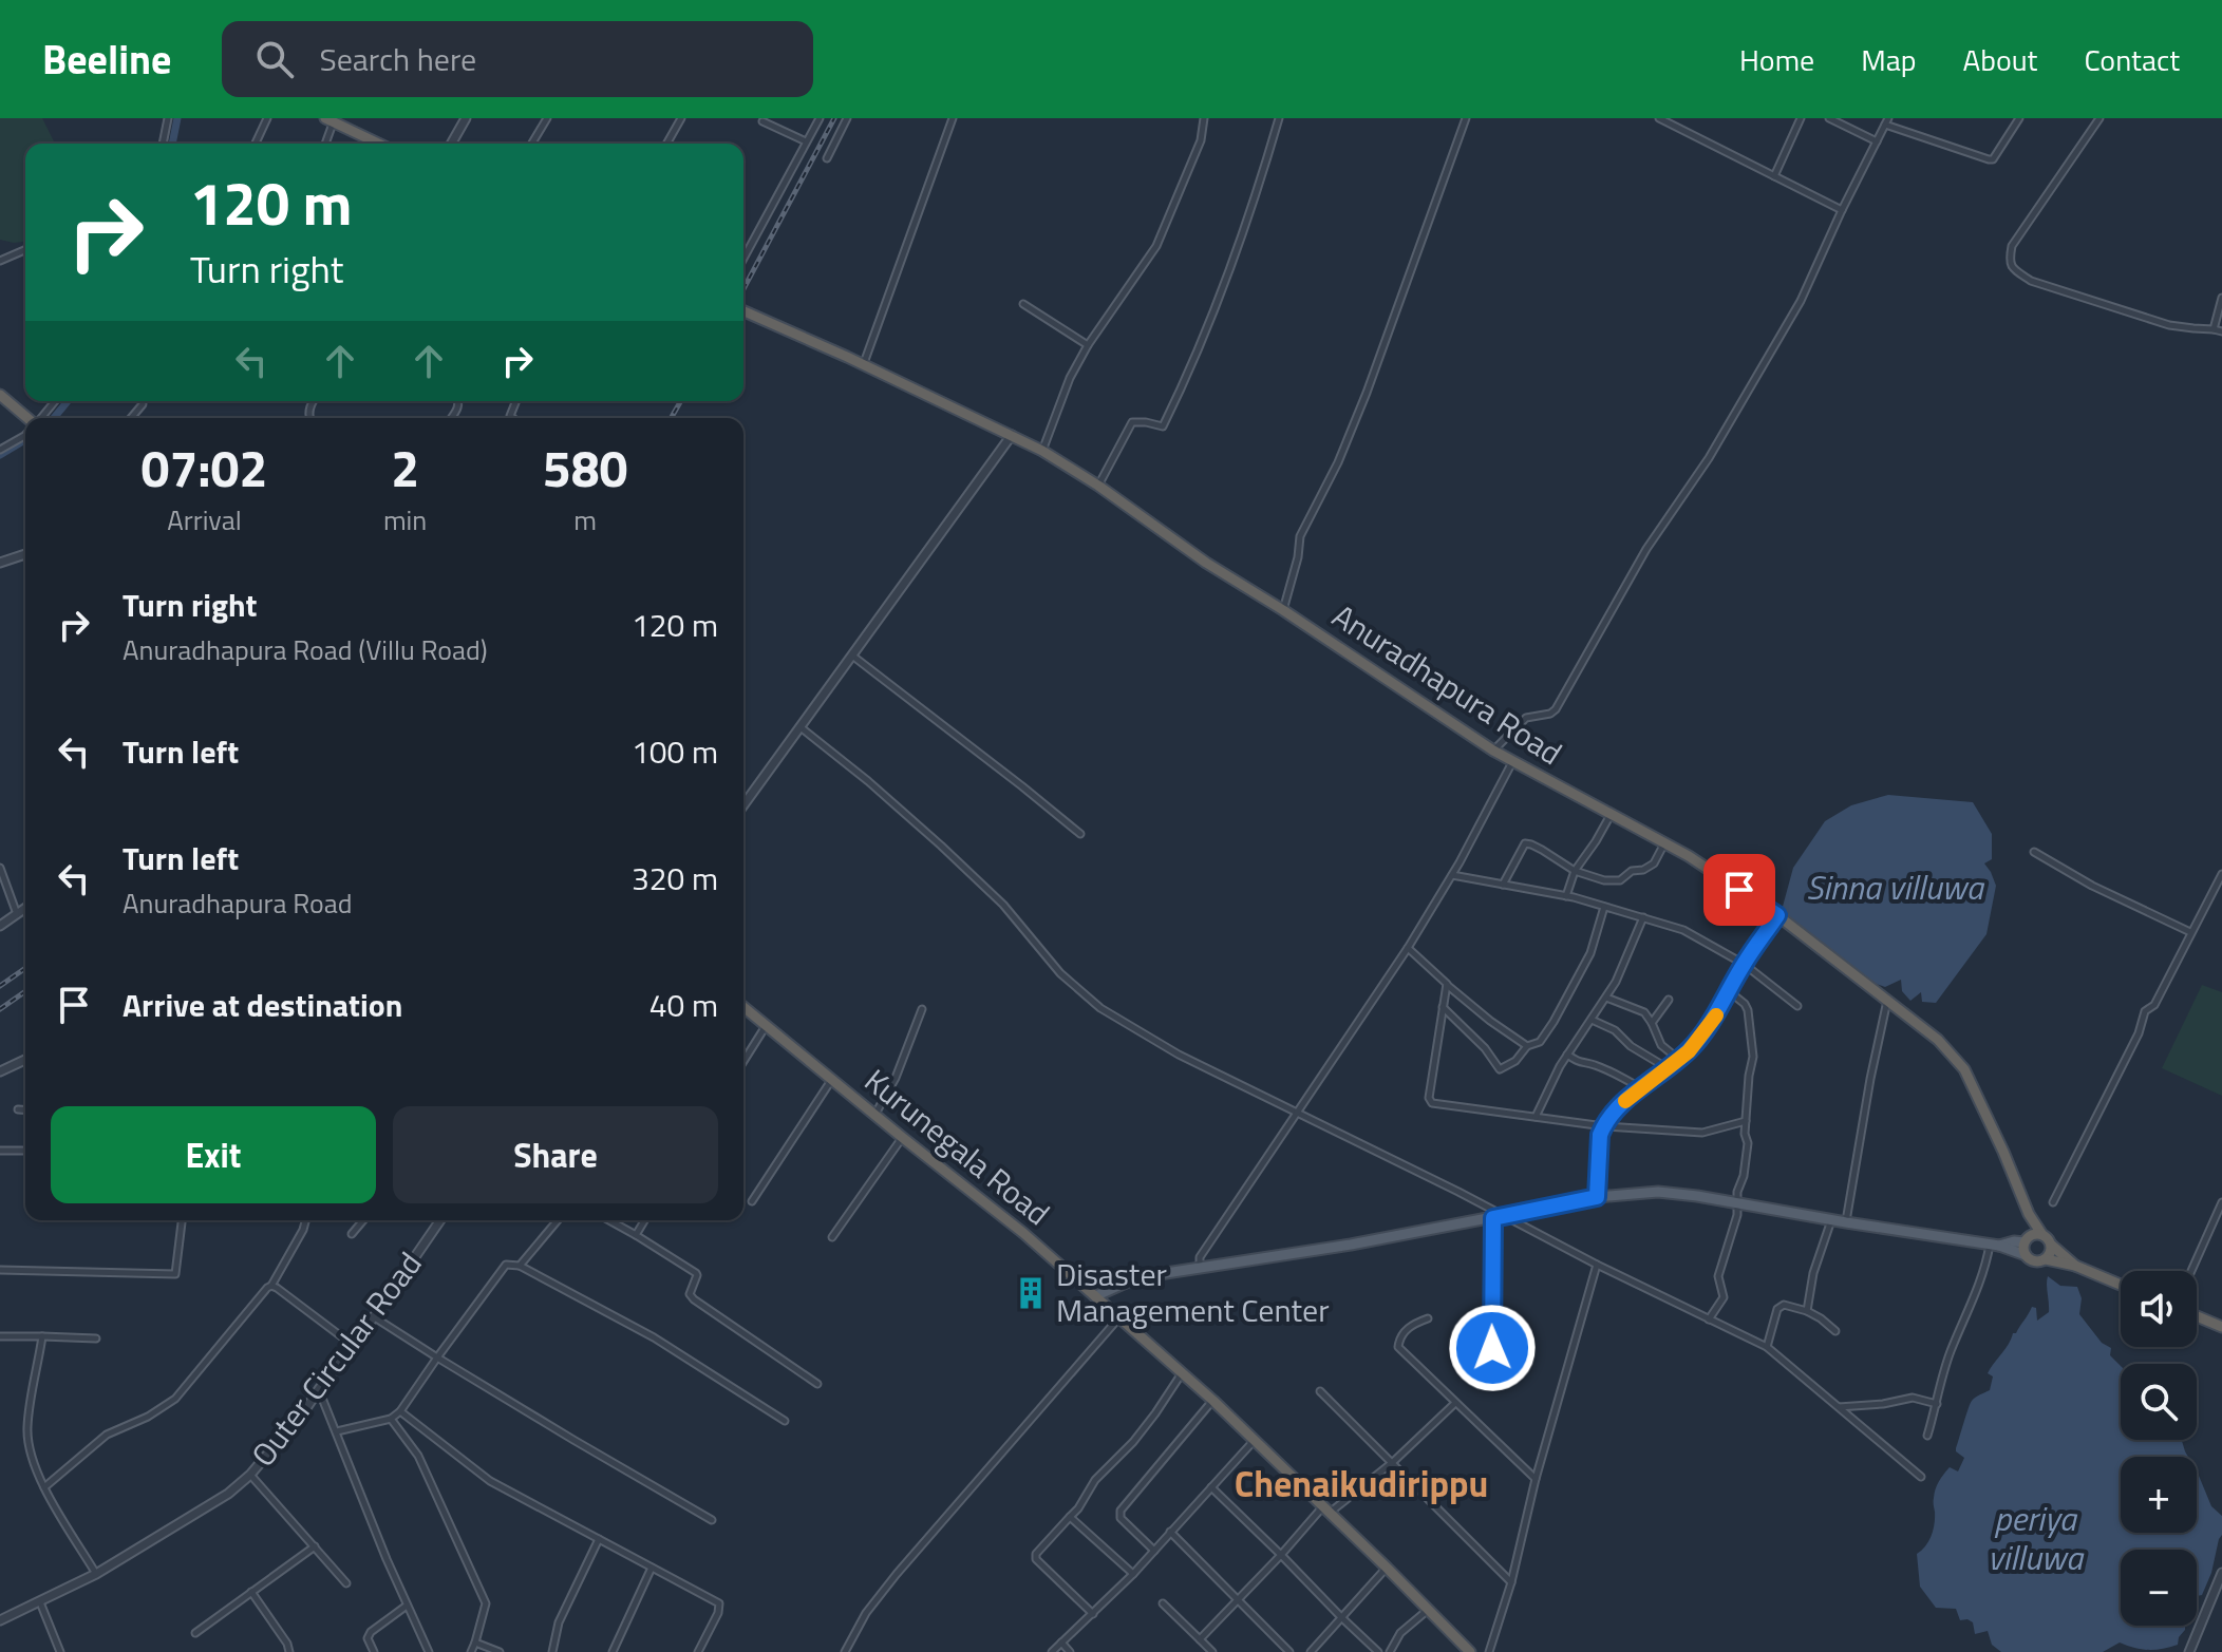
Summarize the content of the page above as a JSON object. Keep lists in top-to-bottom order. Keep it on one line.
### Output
{"streets":{"highway":["Anuradhapura Road","Kurunegala Road"],"street":["Outer Circular Road"]},"districts":["Chenaikudirippu"],"water":["Sinna villuwa","periya villuwa"],"places":{"building":["Disaster Management Center"]},"page":{"header":"Beeline","search":"Search here","nav":["Home","Map","About","Contact"],"turn":["120 m","Turn right"],"eta":["07:02","Arrival","2","min","580","m"],"list":[{"name":"Turn right","note":"Anuradhapura Road (Villu Road)","value":"120 m"},{"name":"Turn left","value":"100 m"},{"name":"Turn left","note":"Anuradhapura Road","value":"320 m"},{"name":"Arrive at destination","value":"40 m"}],"buttons":["Exit","Share"],"map_buttons":["+","−"]}}
